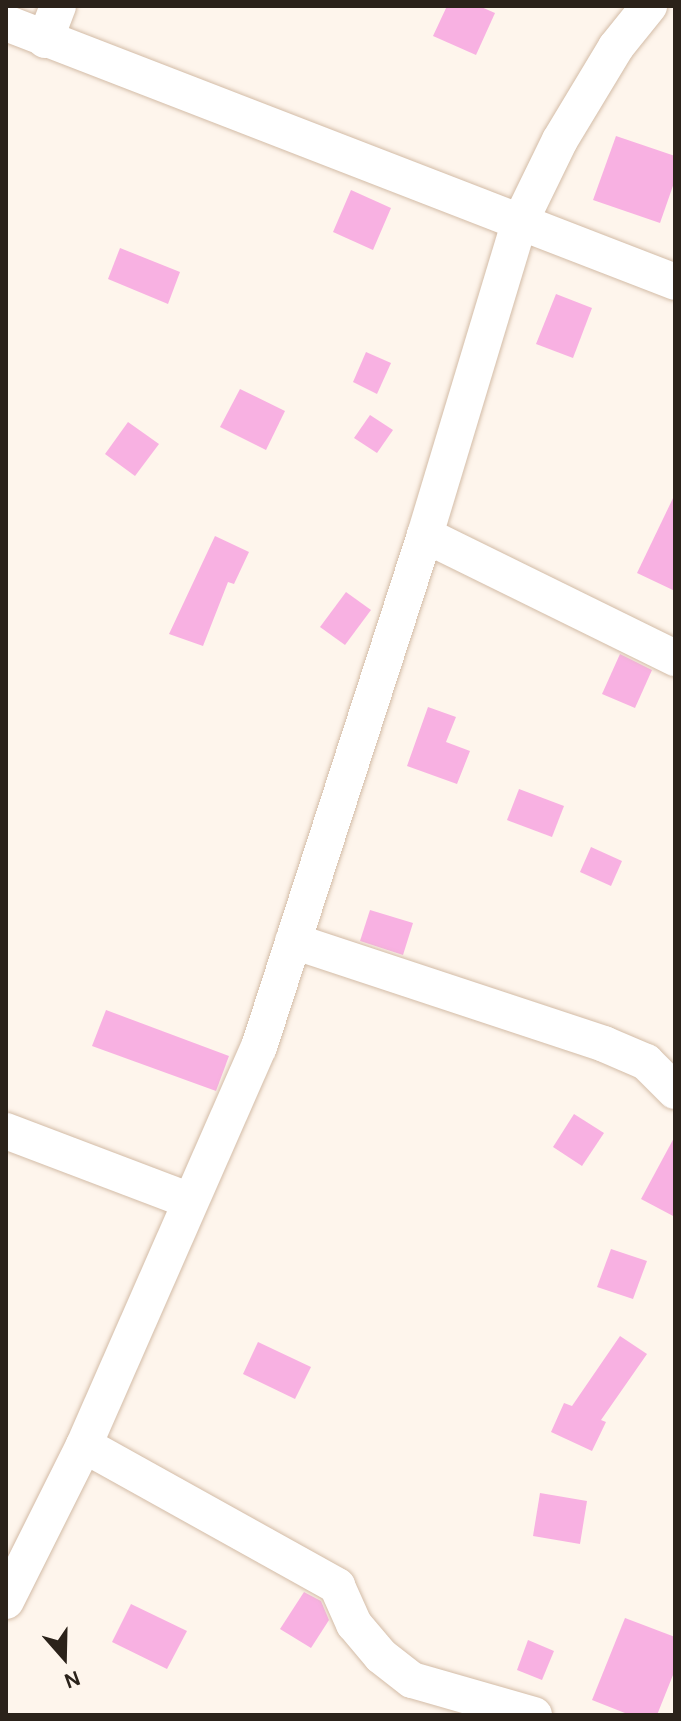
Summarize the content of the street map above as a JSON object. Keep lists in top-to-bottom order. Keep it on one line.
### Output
{"north":"bottom"}
